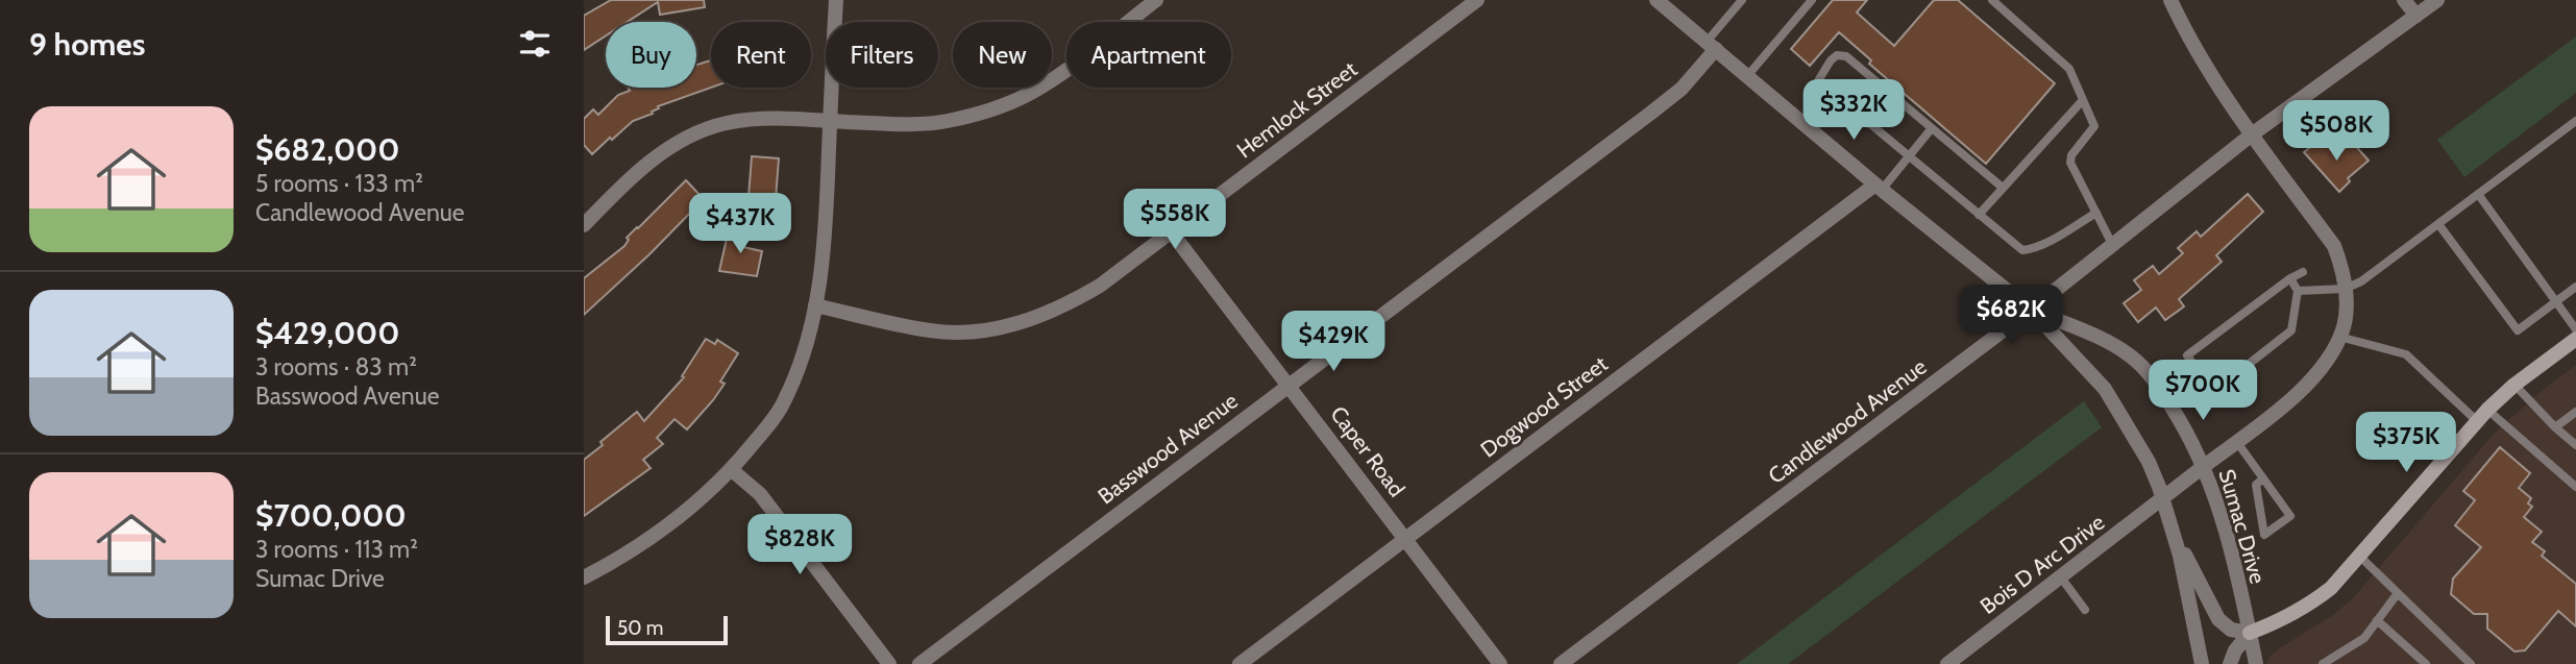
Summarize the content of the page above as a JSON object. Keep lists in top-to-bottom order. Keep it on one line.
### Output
{"streets":{"street":["Hemlock Street","Dogwood Street","Candlewood Avenue","Basswood Avenue","Caper Road","Sumac Drive","Bois D Arc Drive"]},"crossings":[["Hemlock Street","Caper Road"],["Dogwood Street","Caper Road"],["Dogwood Street","Sumac Drive"],["Candlewood Avenue","Sumac Drive"],["Basswood Avenue","Caper Road"],["Basswood Avenue","Sumac Drive"],["Sumac Drive","Bois D Arc Drive"]],"scale_bar":"50 m","page":{"heading":"9 homes","chip":["Buy","Rent","Filters","New","Apartment"],"price":["$332K","$508K","$558K","$437K","$682K","$429K","$700K","$375K","$828K"],"list":[{"name":"$682,000","note":"5 rooms · 133 m² · Candlewood Avenue"},{"name":"$429,000","note":"3 rooms · 83 m² · Basswood Avenue"},{"name":"$700,000","note":"3 rooms · 113 m² · Sumac Drive"}],"scale":"50 m"}}
